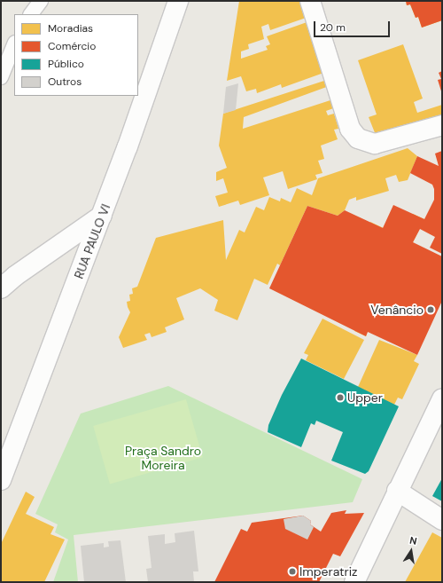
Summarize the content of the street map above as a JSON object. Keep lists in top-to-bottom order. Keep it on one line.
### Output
{"streets":{"street":["RUA PAULO VI"]},"parks":["Praça Sandro Moreira"],"places":["Venâncio","Upper","Imperatriz"],"legend":["Moradias","Comércio","Público","Outros"],"scale_bar":"20 m","north":"top"}
